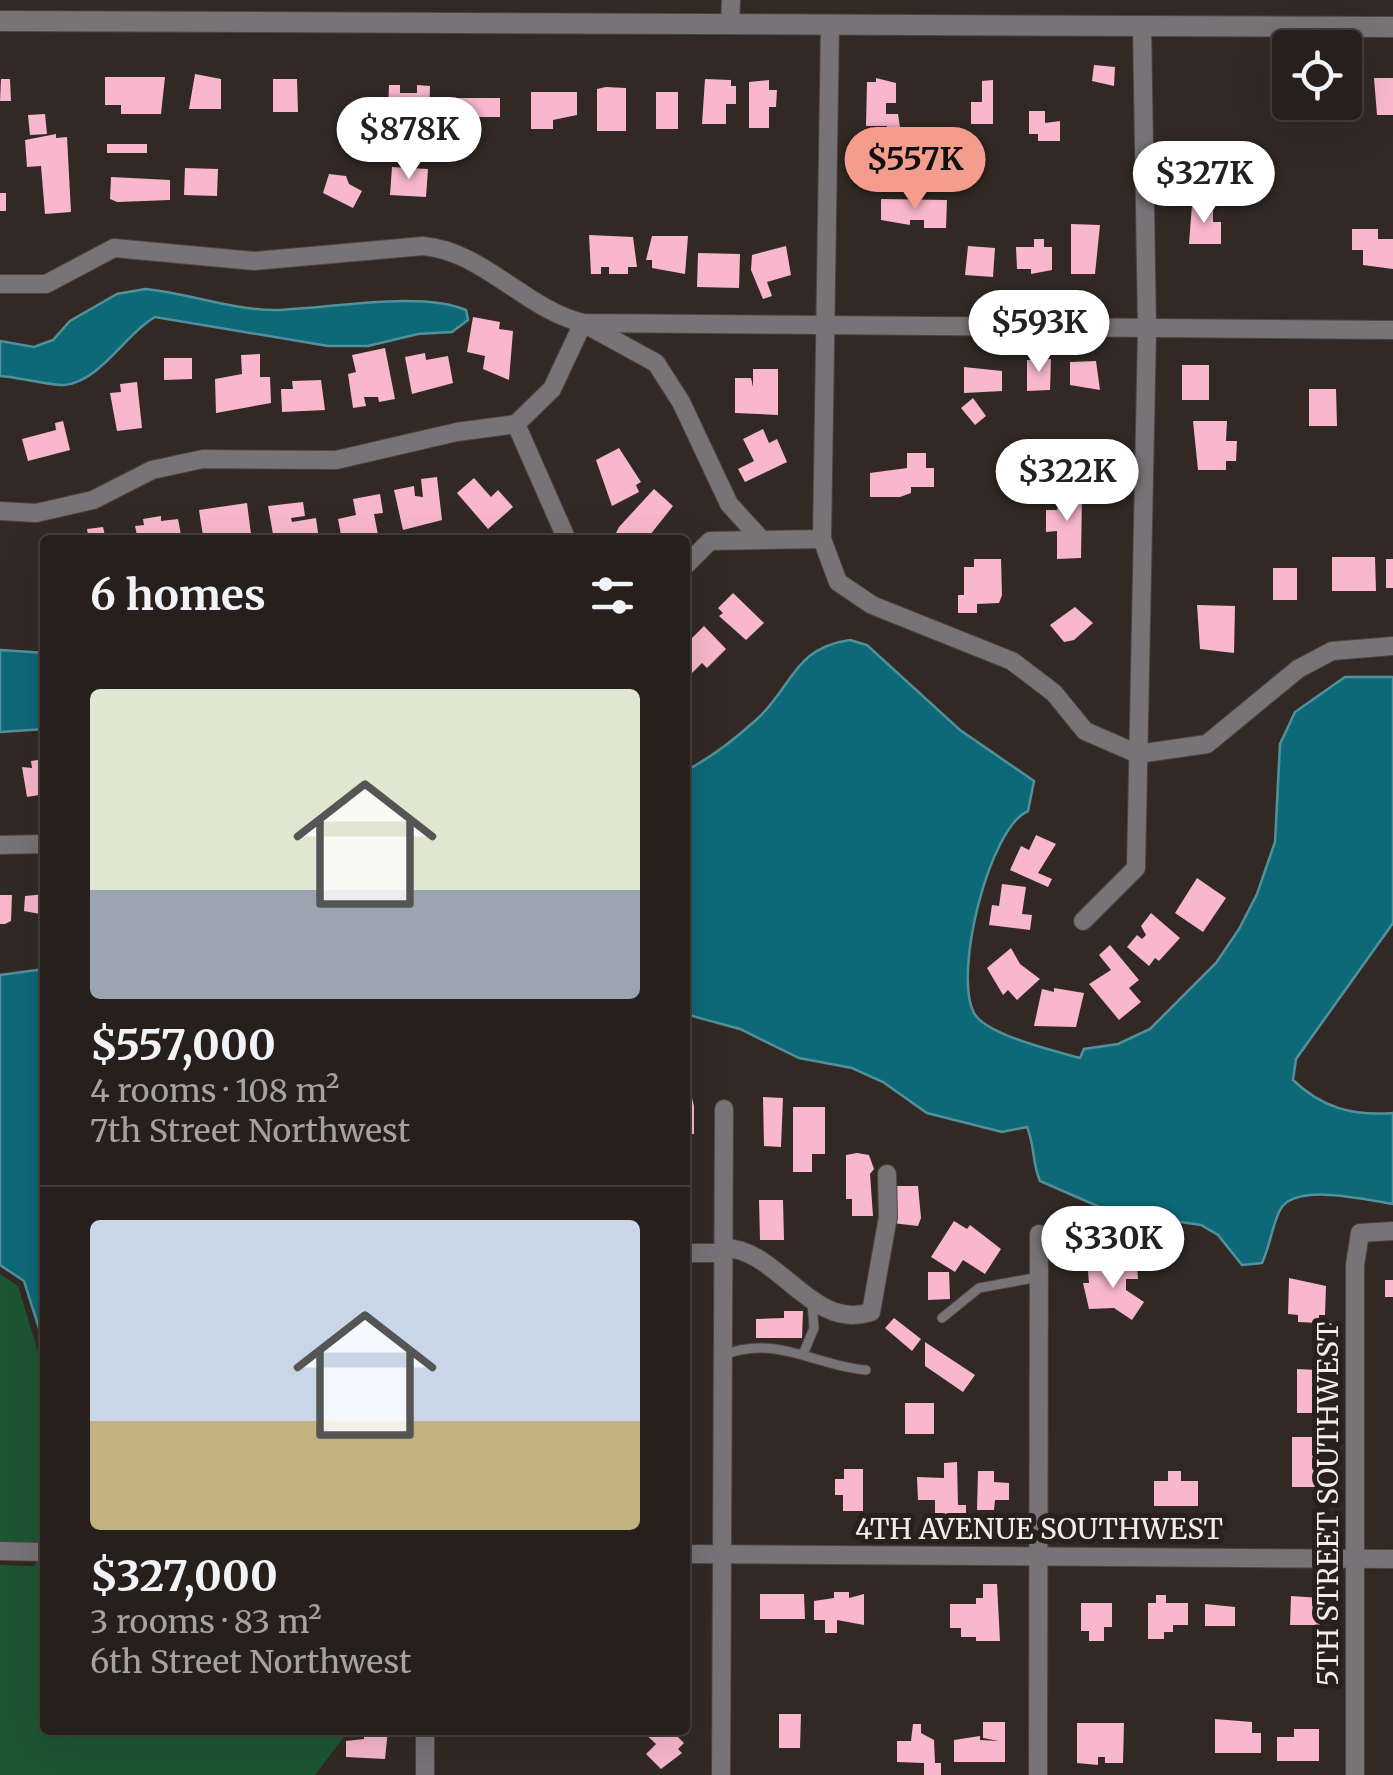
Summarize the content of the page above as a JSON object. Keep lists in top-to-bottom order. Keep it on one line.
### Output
{"streets":{"street":["5TH STREET SOUTHWEST","4TH AVENUE SOUTHWEST"]},"crossings":[["5TH STREET SOUTHWEST","4TH AVENUE SOUTHWEST"]],"page":{"price":["$878K","$557K","$327K","$593K","$322K","$330K"],"heading":"6 homes","list":[{"name":"$557,000","note":"4 rooms · 108 m² · 7th Street Northwest"},{"name":"$327,000","note":"3 rooms · 83 m² · 6th Street Northwest"}]}}
